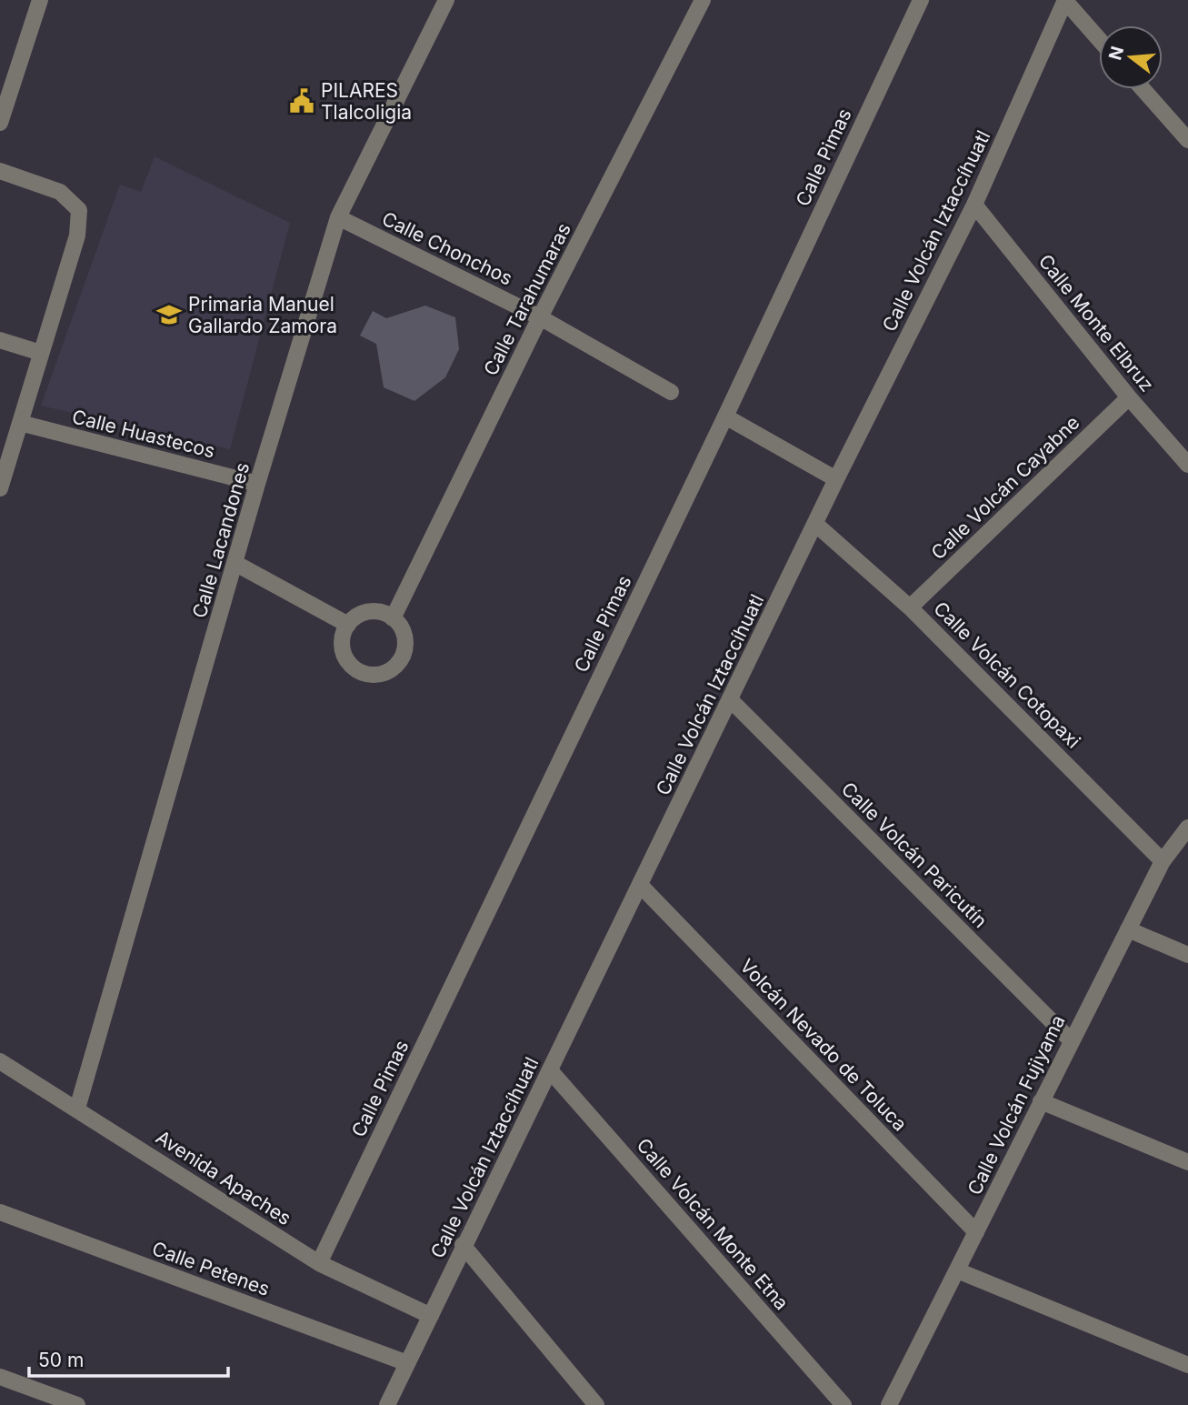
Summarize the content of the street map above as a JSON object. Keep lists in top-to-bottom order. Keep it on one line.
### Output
{"streets":{"street":["Calle Pimas","Calle Volcán Iztaccíhuatl","Calle Chonchos","Calle Tarahumaras","Calle Monte Elbruz","Calle Huastecos","Calle Volcán Cayabne","Calle Lacandones","Calle Volcán Cotopaxi","Calle Volcán Paricutín","Volcán Nevado de Toluca","Calle Volcán Fujiyama","Avenida Apaches","Calle Volcán Monte Etna","Calle Petenes"]},"crossings":[["Calle Pimas","Avenida Apaches"],["Calle Volcán Iztaccíhuatl","Calle Monte Elbruz"],["Calle Volcán Iztaccíhuatl","Calle Volcán Cotopaxi"],["Calle Volcán Iztaccíhuatl","Calle Volcán Paricutín"],["Calle Volcán Iztaccíhuatl","Volcán Nevado de Toluca"],["Calle Volcán Iztaccíhuatl","Avenida Apaches"],["Calle Volcán Iztaccíhuatl","Calle Volcán Monte Etna"],["Calle Volcán Iztaccíhuatl","Calle Petenes"],["Calle Chonchos","Calle Tarahumaras"],["Calle Chonchos","Calle Lacandones"],["Calle Monte Elbruz","Calle Volcán Cayabne"],["Calle Huastecos","Calle Lacandones"],["Calle Volcán Cayabne","Calle Volcán Cotopaxi"],["Calle Lacandones","Avenida Apaches"],["Calle Volcán Cotopaxi","Calle Volcán Fujiyama"],["Calle Volcán Paricutín","Calle Volcán Fujiyama"],["Volcán Nevado de Toluca","Calle Volcán Fujiyama"]],"places":{"public building":["PILARES Tlalcoligia"],"school or university":["Primaria Manuel Gallardo Zamora"]},"scale_bar":"50 m","north":"left"}
